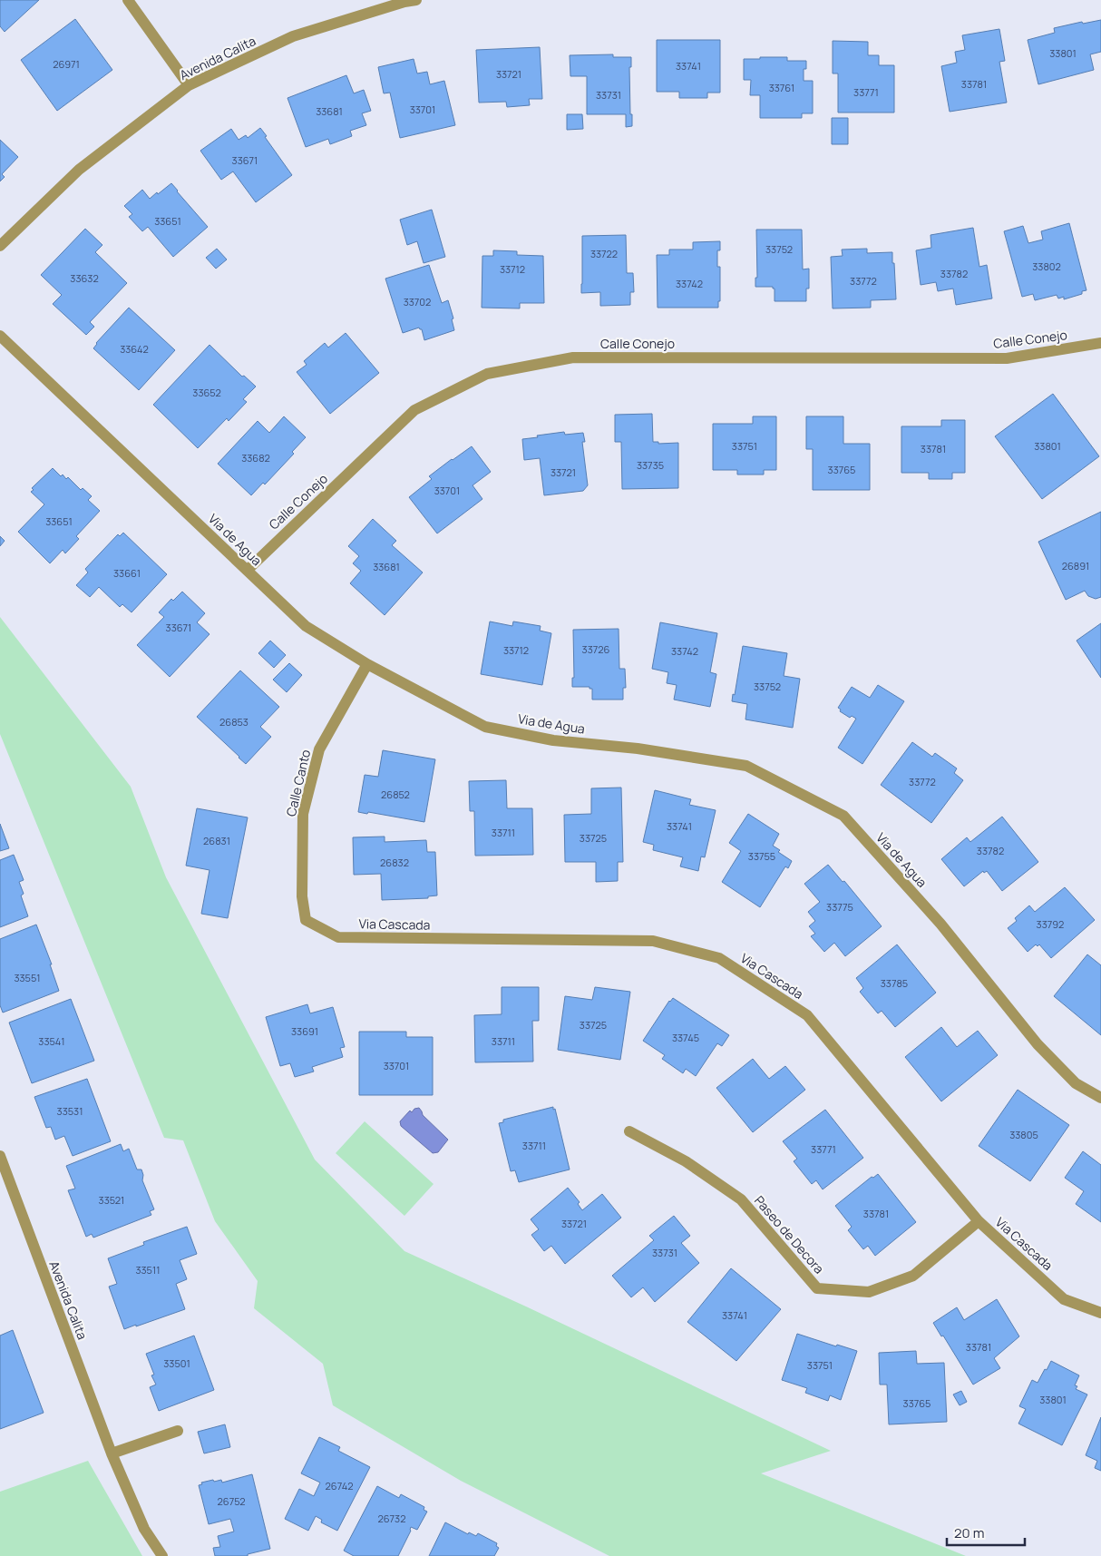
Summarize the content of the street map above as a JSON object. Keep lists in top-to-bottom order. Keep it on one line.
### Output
{"streets":{"street":["Avenida Calita","Calle Conejo","Via de Agua","Calle Canto","Via Cascada","Paseo de Decora"]},"crossings":[["Calle Conejo","Via de Agua"],["Via de Agua","Calle Canto"],["Calle Canto","Via Cascada"],["Via Cascada","Paseo de Decora"]],"house_numbers":["33801","26971","33741","33721","33781","33761","33771","33731","33701","33681","33671","33651","33752","33722","33802","33712","33782","33632","33772","33742","33702","33642","33652","33751","33801","33781","33682","33735","33765","33721","33701","33651","26891","33681","33661","33671","33726","33712","33742","33752","26853","33772","26852","33741","33711","33725","26831","33782","33755","26832","33775","33792","33551","33785","33725","33691","33745","33541","33711","33701","33531","33805","33711","33771","33521","33781","33721","33731","33511","33741","33781","33501","33751","33801","33765","26742","26752","26732"],"scale_bar":"20 m"}
